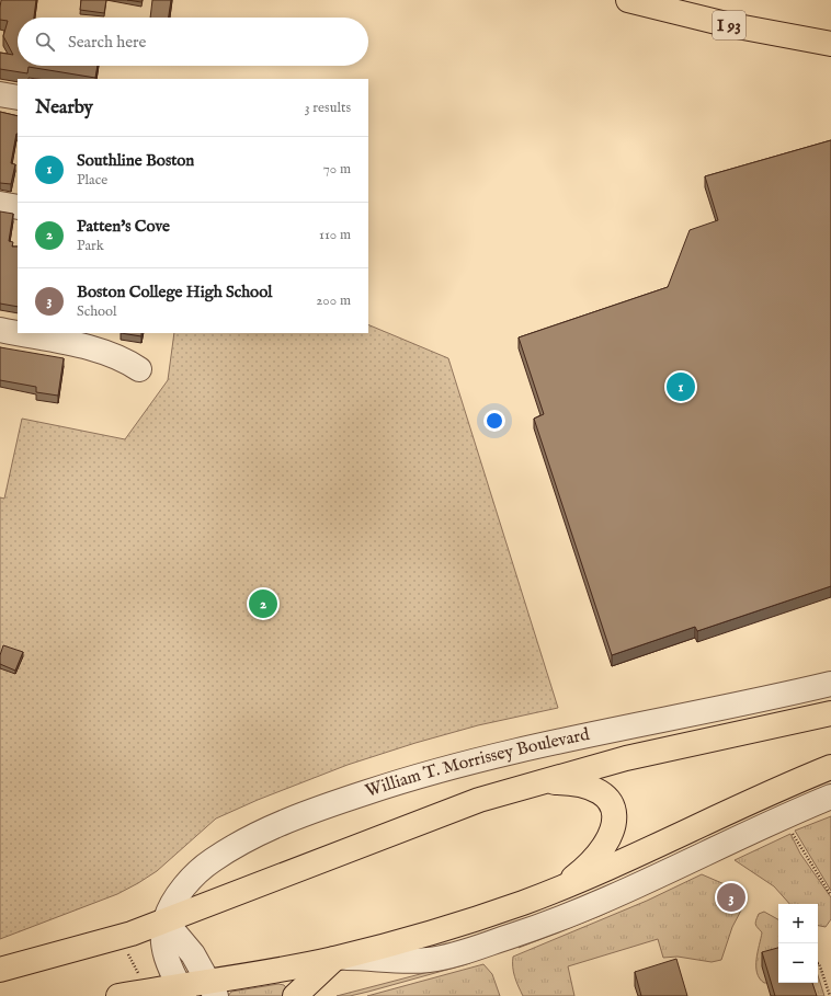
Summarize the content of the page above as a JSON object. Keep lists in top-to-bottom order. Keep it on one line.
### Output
{"streets":{"main road":["I 93","William T. Morrissey Boulevard"]},"page":{"search":"Search here","heading":["Nearby","3 results"],"list":[{"mark":"1","name":"Southline Boston","note":"Place","value":"70 m"},{"mark":"2","name":"Patten's Cove","note":"Park","value":"110 m"},{"mark":"3","name":"Boston College High School","note":"School","value":"200 m"}],"pins":["1","2","3"],"map_buttons":["+","−"]}}
